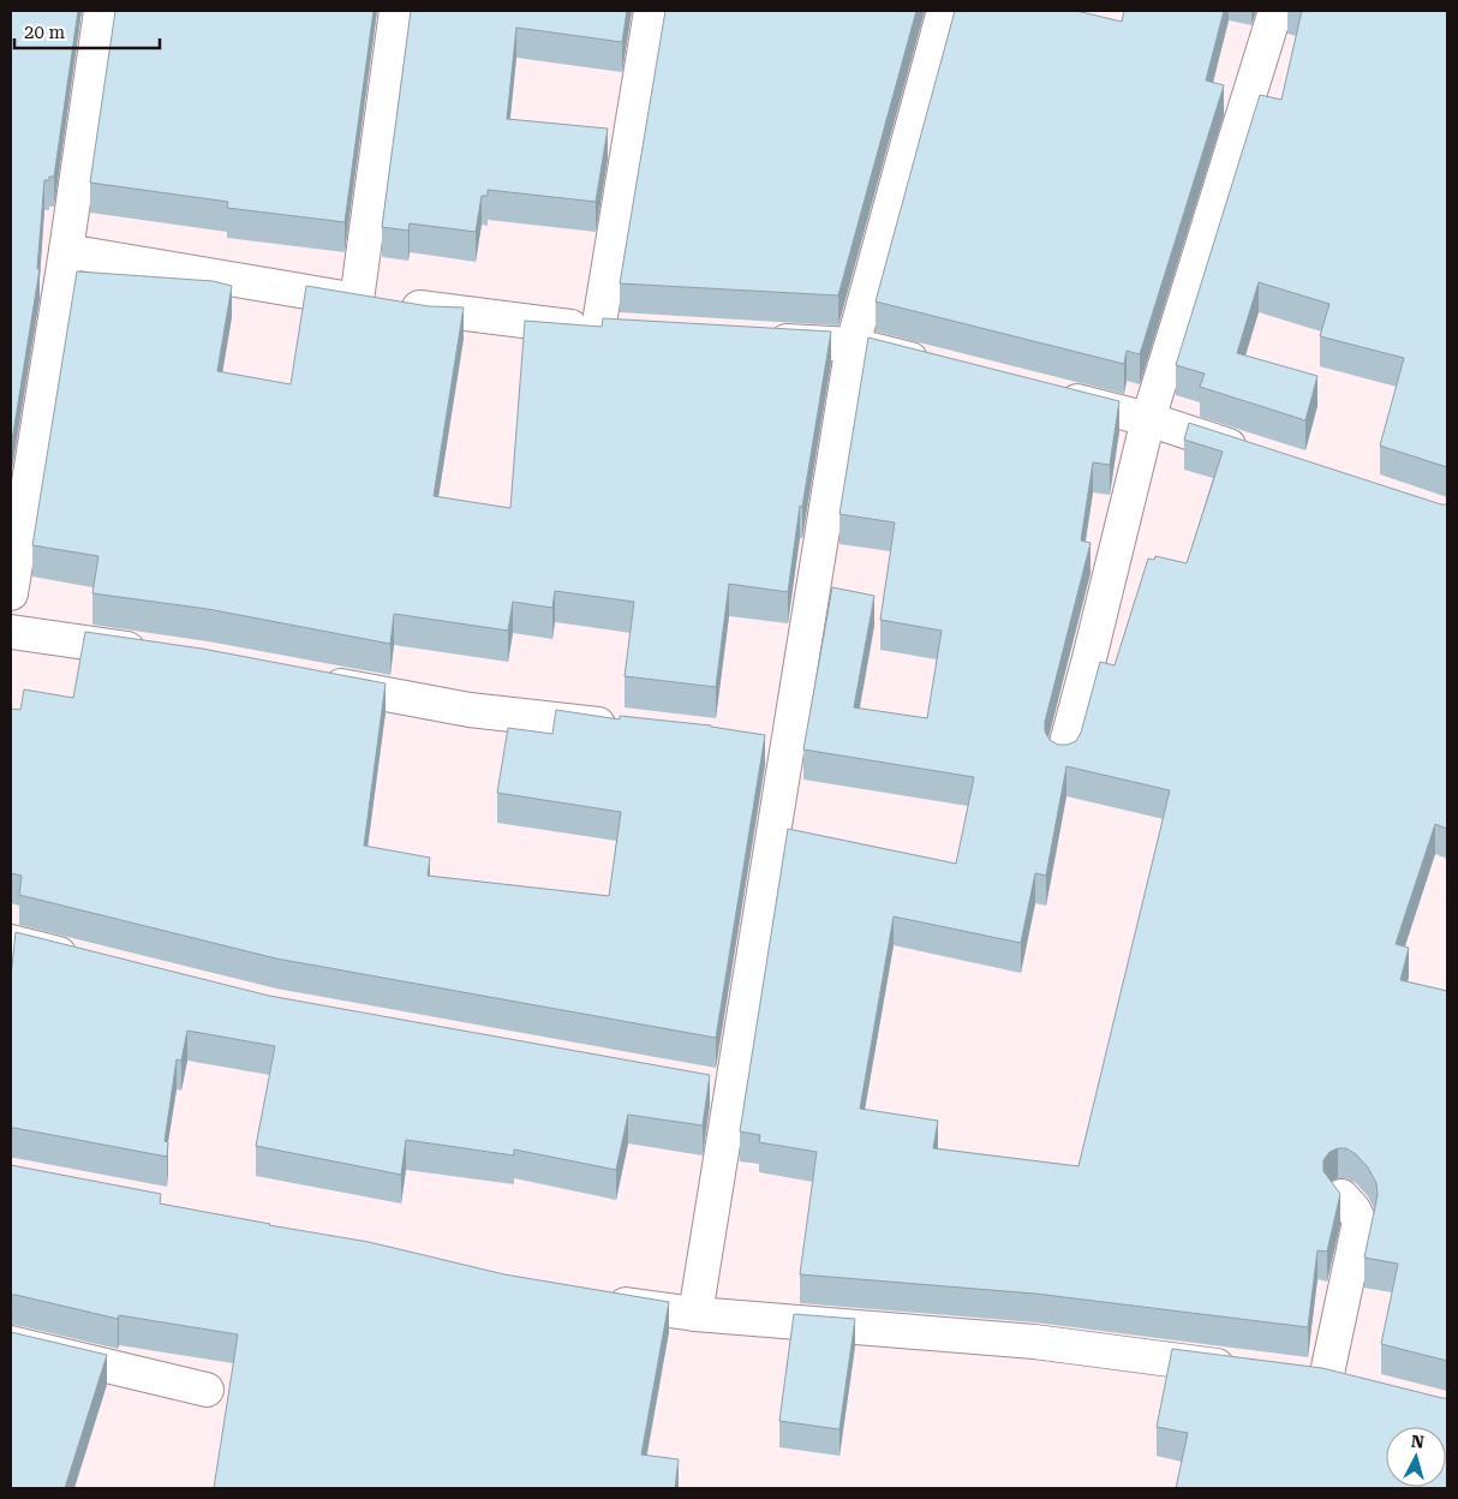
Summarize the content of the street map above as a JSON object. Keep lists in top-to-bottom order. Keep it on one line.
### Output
{"scale_bar":"20 m","north":"top"}
